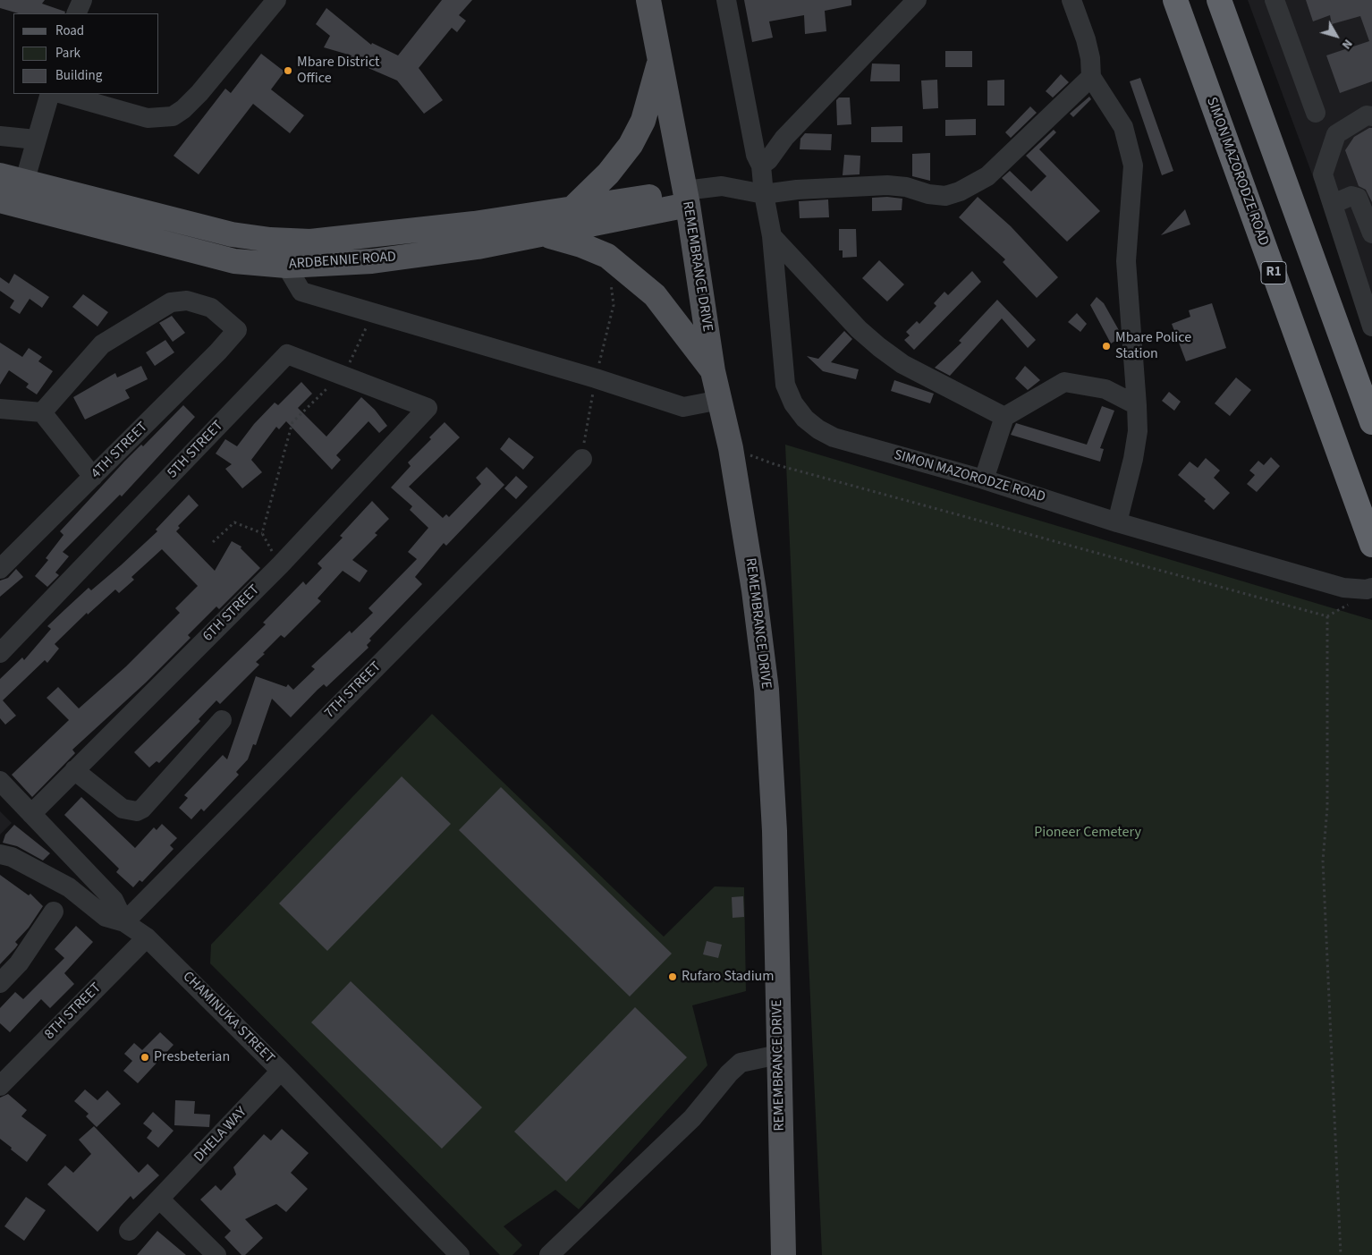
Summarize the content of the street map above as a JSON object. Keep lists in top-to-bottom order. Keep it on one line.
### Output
{"streets":{"highway":["SIMON MAZORODZE ROAD","R1"],"main road":["ARDBENNIE ROAD","REMEMBRANCE DRIVE"],"street":["5TH STREET","4TH STREET","6TH STREET","7TH STREET","8TH STREET","CHAMINUKA STREET","DHELA WAY"]},"crossings":[["ARDBENNIE ROAD","REMEMBRANCE DRIVE"],["5TH STREET","6TH STREET"],["6TH STREET","CHAMINUKA STREET"],["7TH STREET","CHAMINUKA STREET"],["8TH STREET","CHAMINUKA STREET"],["CHAMINUKA STREET","DHELA WAY"]],"parks":["Pioneer Cemetery"],"places":["Mbare District Office","Mbare Police Station","Rufaro Stadium","Presbeterian"],"legend":["Road","Park","Building"],"north":"bottom right"}
